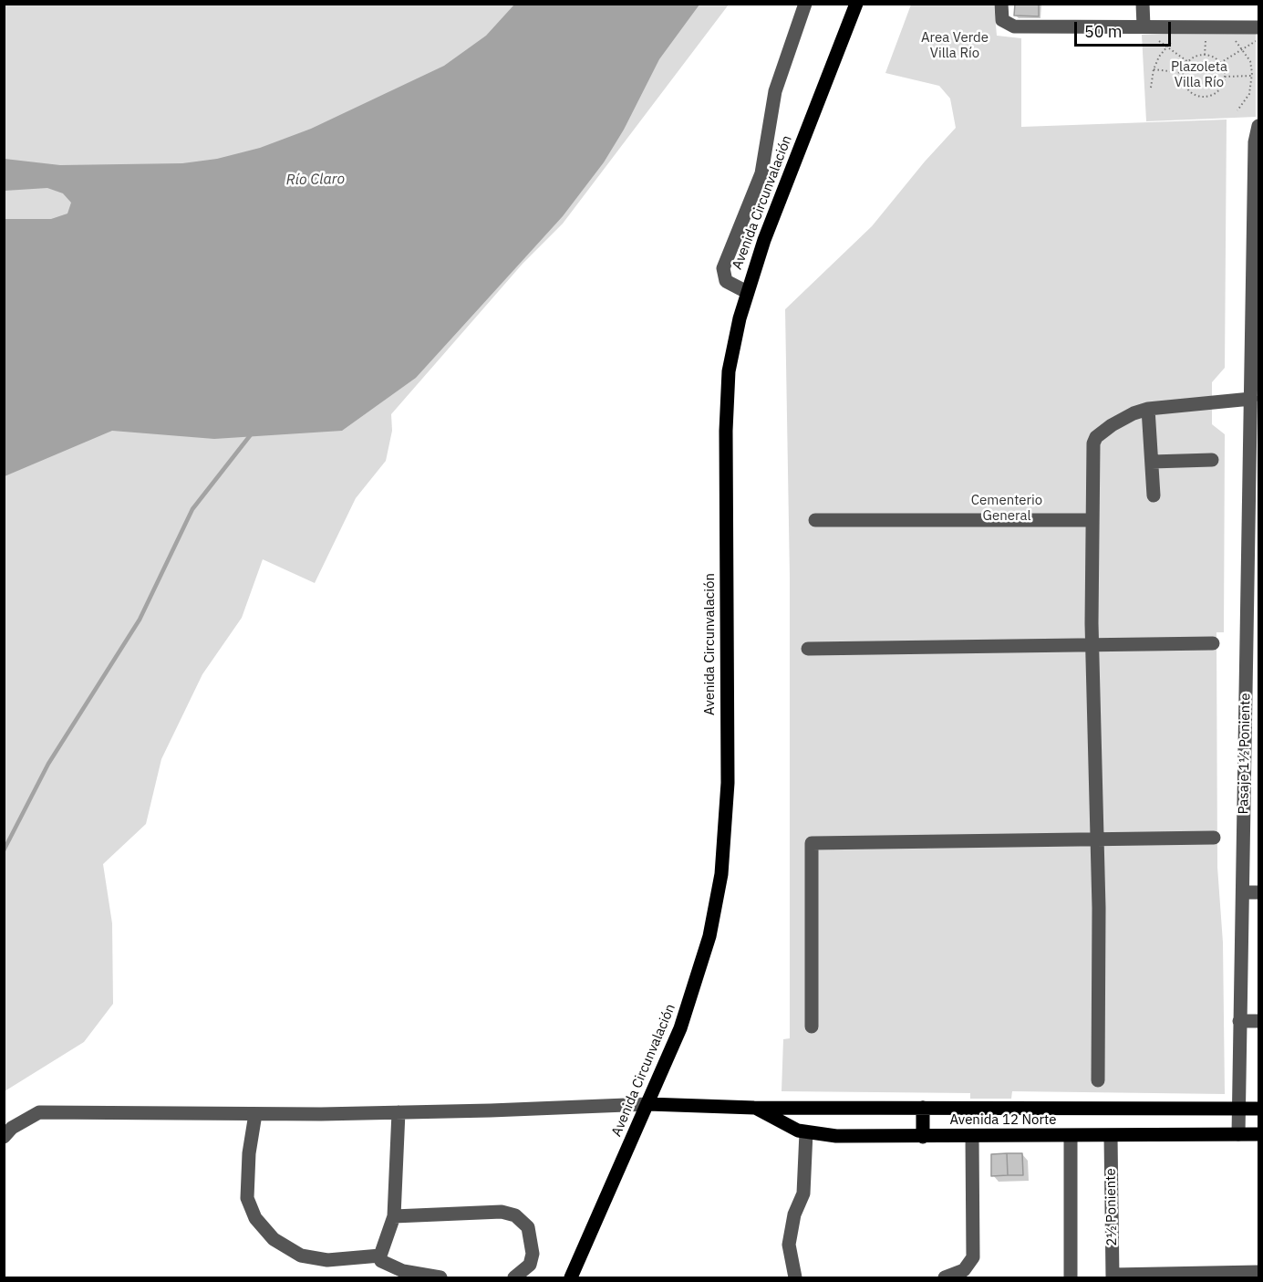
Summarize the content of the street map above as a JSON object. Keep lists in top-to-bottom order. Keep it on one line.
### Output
{"streets":{"main road":["Avenida Circunvalación","Avenida 12 Norte"],"street":["Pasaje 1½ Poniente","2½ Poniente"]},"crossings":[["Avenida Circunvalación","Avenida 12 Norte"],["Pasaje 1½ Poniente","Avenida 12 Norte"],["Avenida 12 Norte","2½ Poniente"]],"water":["Río Claro"],"parks":["Area Verde Villa Río","Plazoleta Villa Río","Cementerio General"],"scale_bar":"50 m"}
